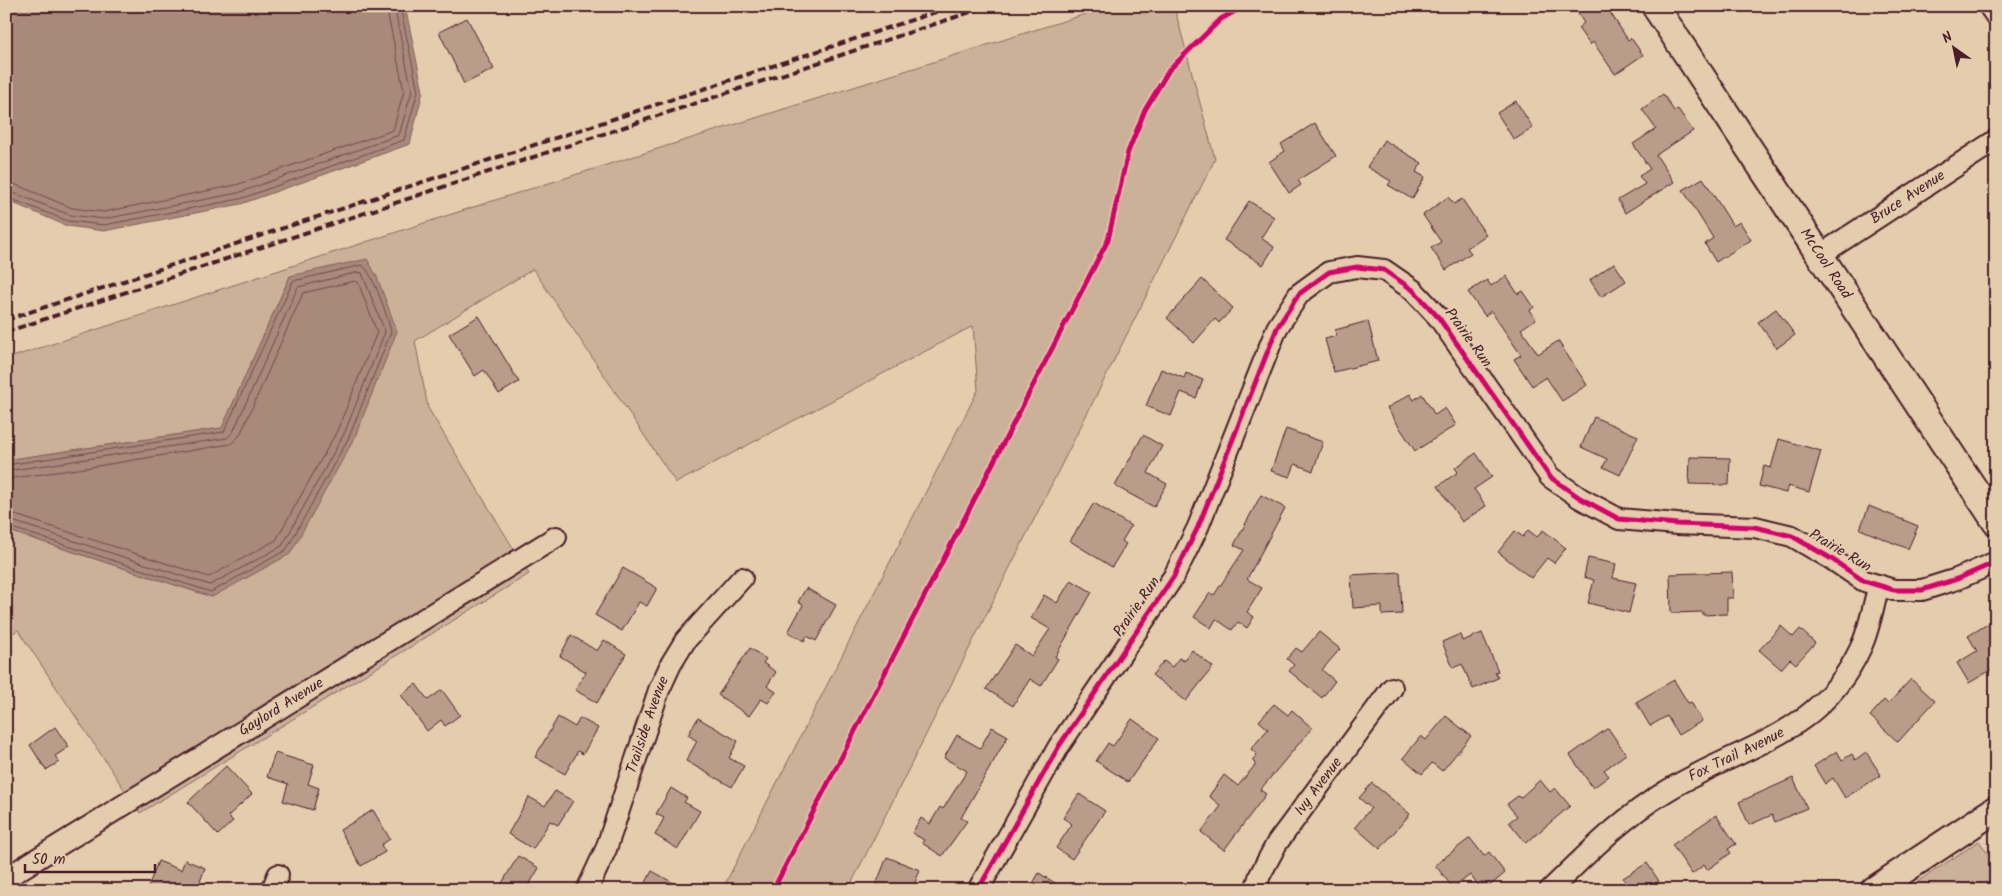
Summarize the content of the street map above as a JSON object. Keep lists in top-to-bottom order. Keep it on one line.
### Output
{"streets":{"street":["Bruce Avenue","McCool Road","Prairie Run","Gaylord Avenue","Trailside Avenue","Fox Trail Avenue","Ivy Avenue"]},"crossings":[["Bruce Avenue","McCool Road"],["Prairie Run","Fox Trail Avenue"]],"scale_bar":"50 m","north":"top left"}
